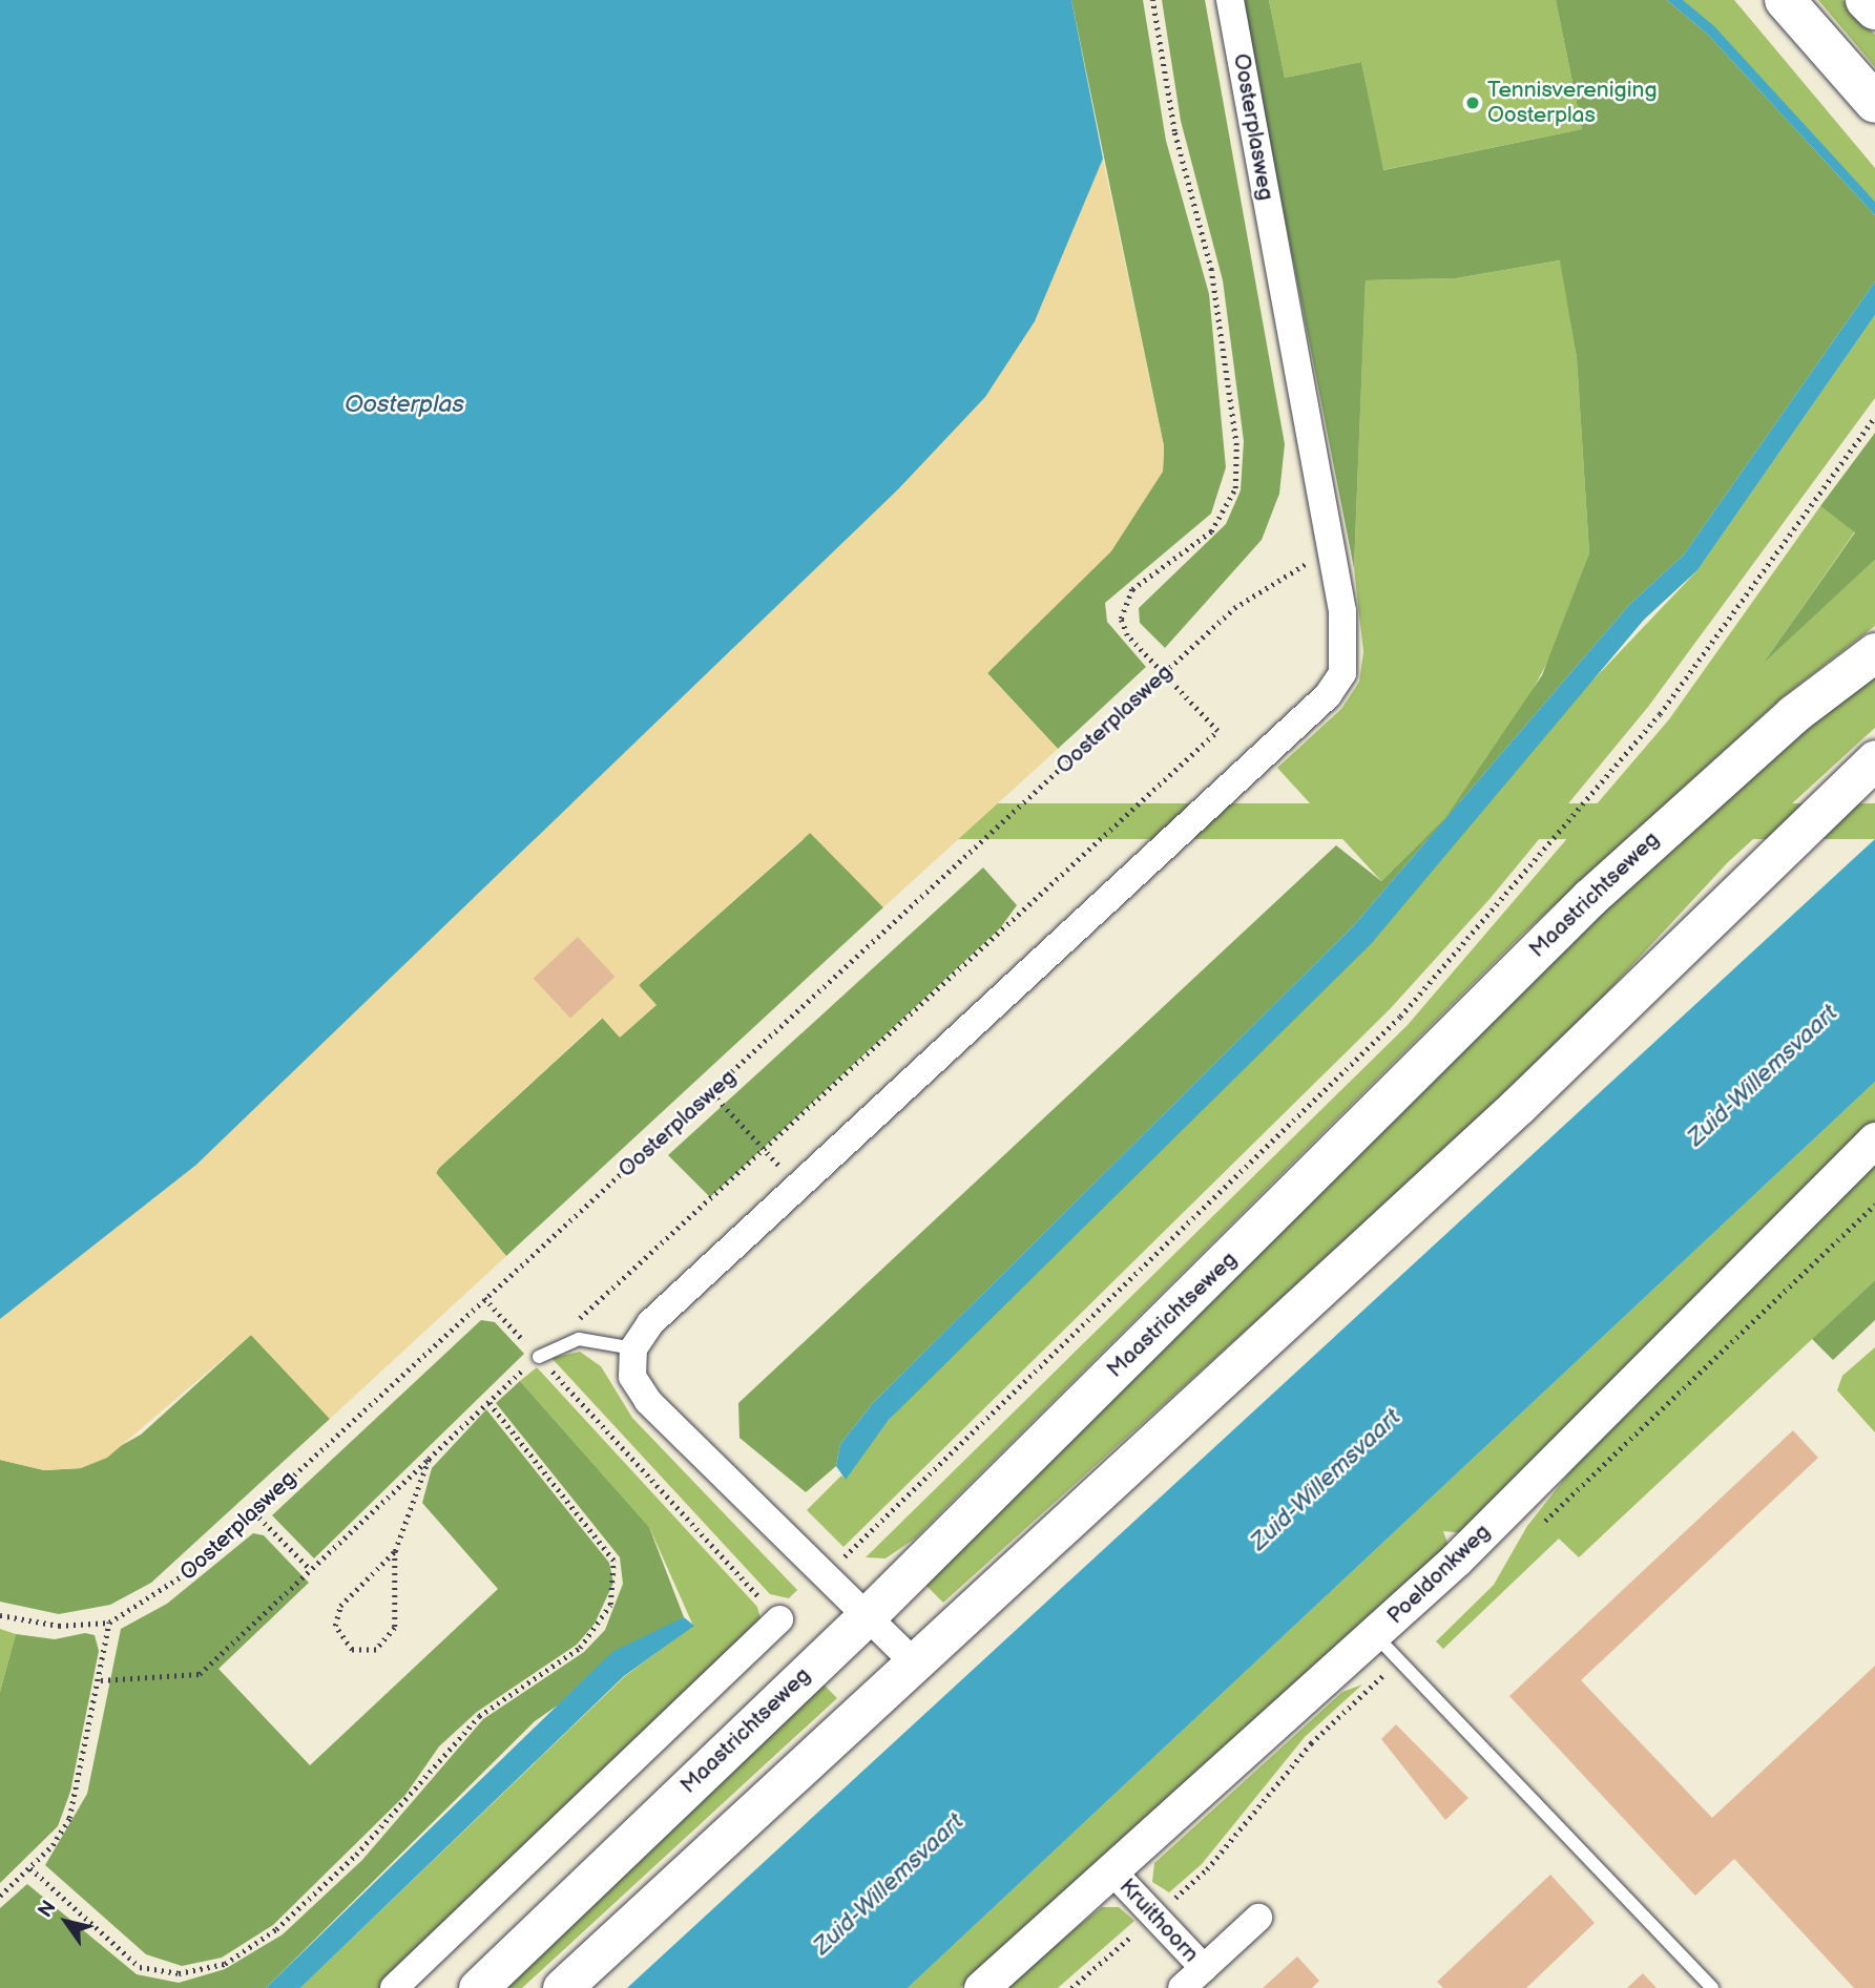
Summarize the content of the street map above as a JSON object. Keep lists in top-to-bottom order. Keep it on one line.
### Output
{"streets":{"main road":["Maastrichtseweg"],"street":["Oosterplasweg","Poeldonkweg","Kruithoorn"]},"crossings":[["Poeldonkweg","Kruithoorn"]],"water":["Oosterplas","Zuid-Willemsvaart"],"places":["Tennisvereniging Oosterplas"],"north":"top left"}
